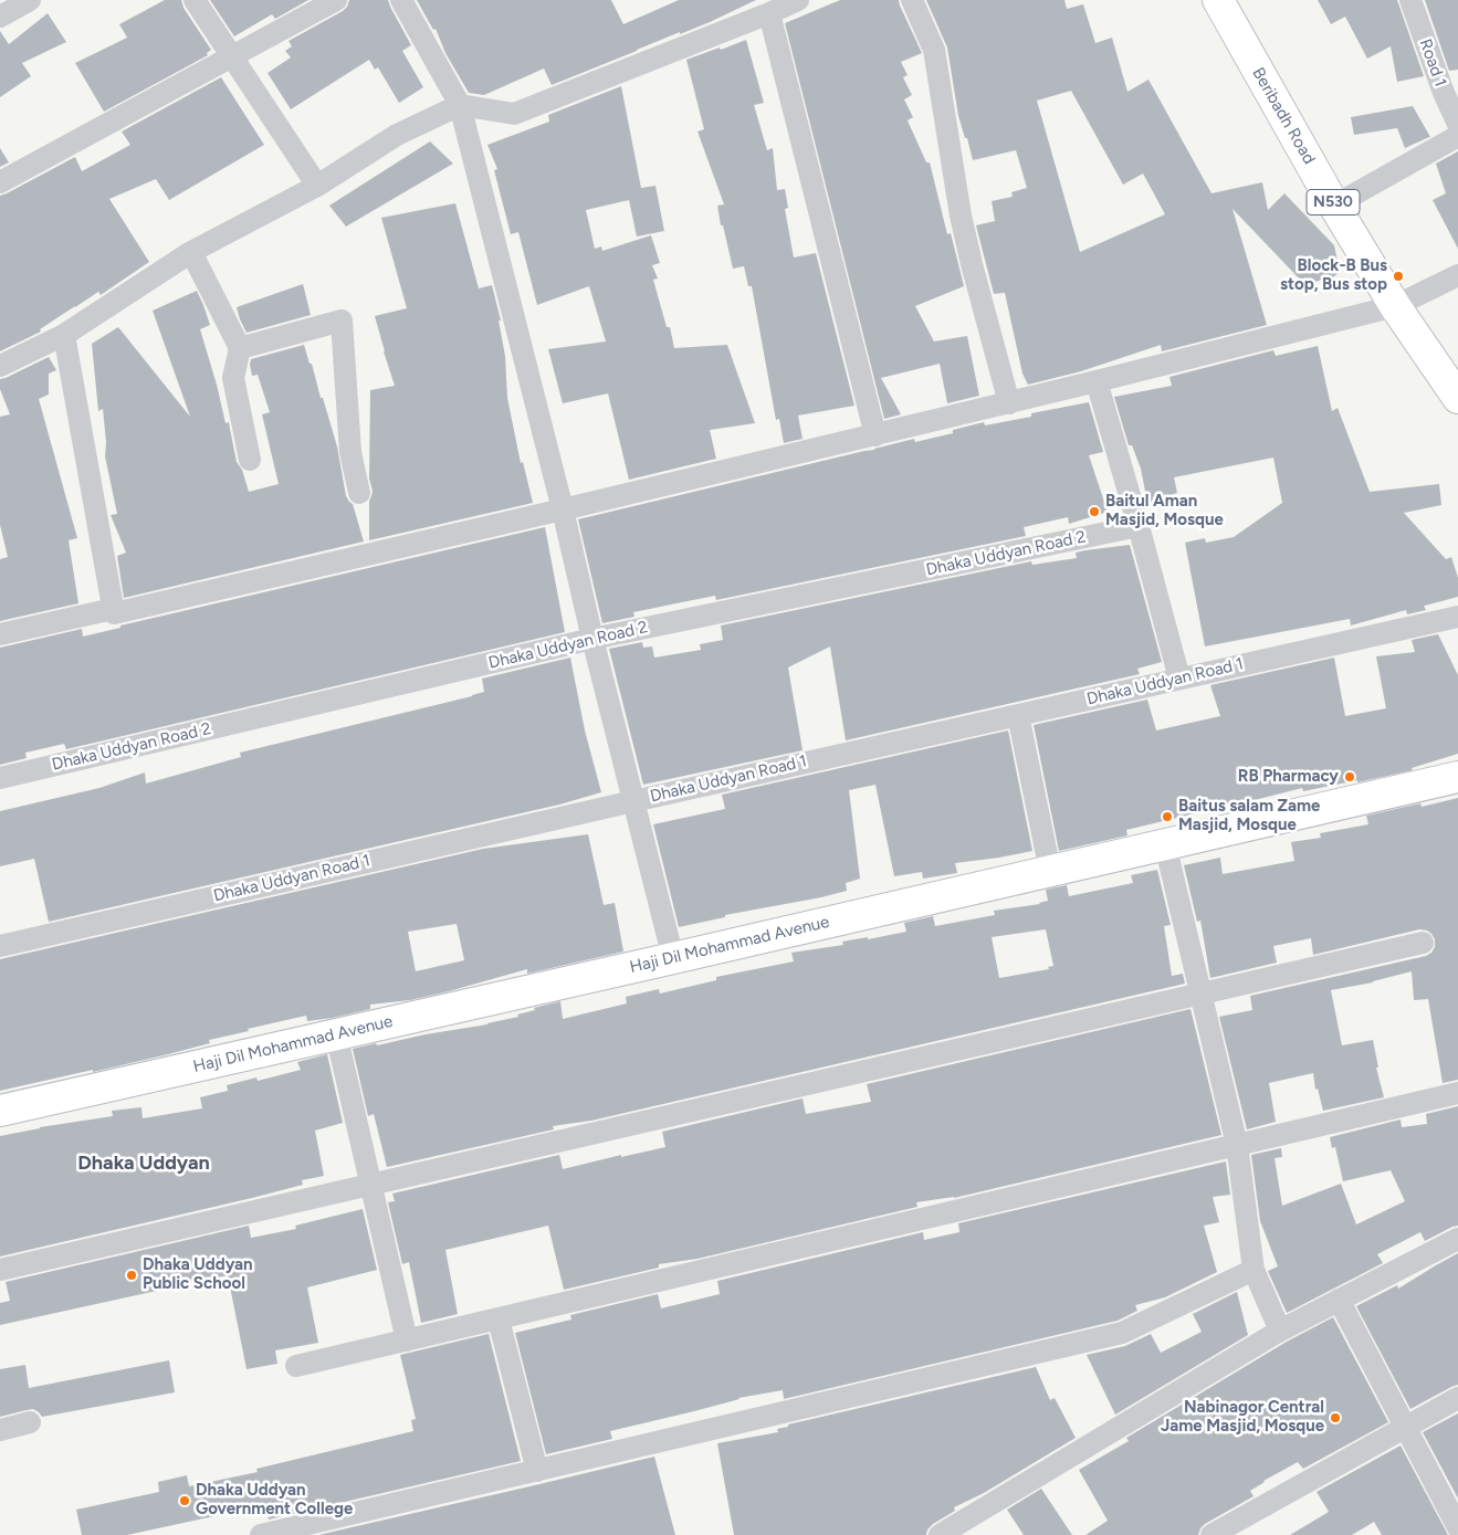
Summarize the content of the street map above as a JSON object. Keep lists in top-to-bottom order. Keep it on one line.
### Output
{"streets":{"main road":["Beribadh Road","N530","Haji Dil Mohammad Avenue"],"street":["Road 1","Dhaka Uddyan Road 2","Dhaka Uddyan Road 1"]},"districts":["Dhaka Uddyan"],"places":["Block-B Bus stop, Bus stop","Baitul Aman Masjid, Mosque","RB Pharmacy","Baitus salam Zame Masjid, Mosque","Dhaka Uddyan Public School","Nabinagor Central Jame Masjid, Mosque","Dhaka Uddyan Government College"]}
